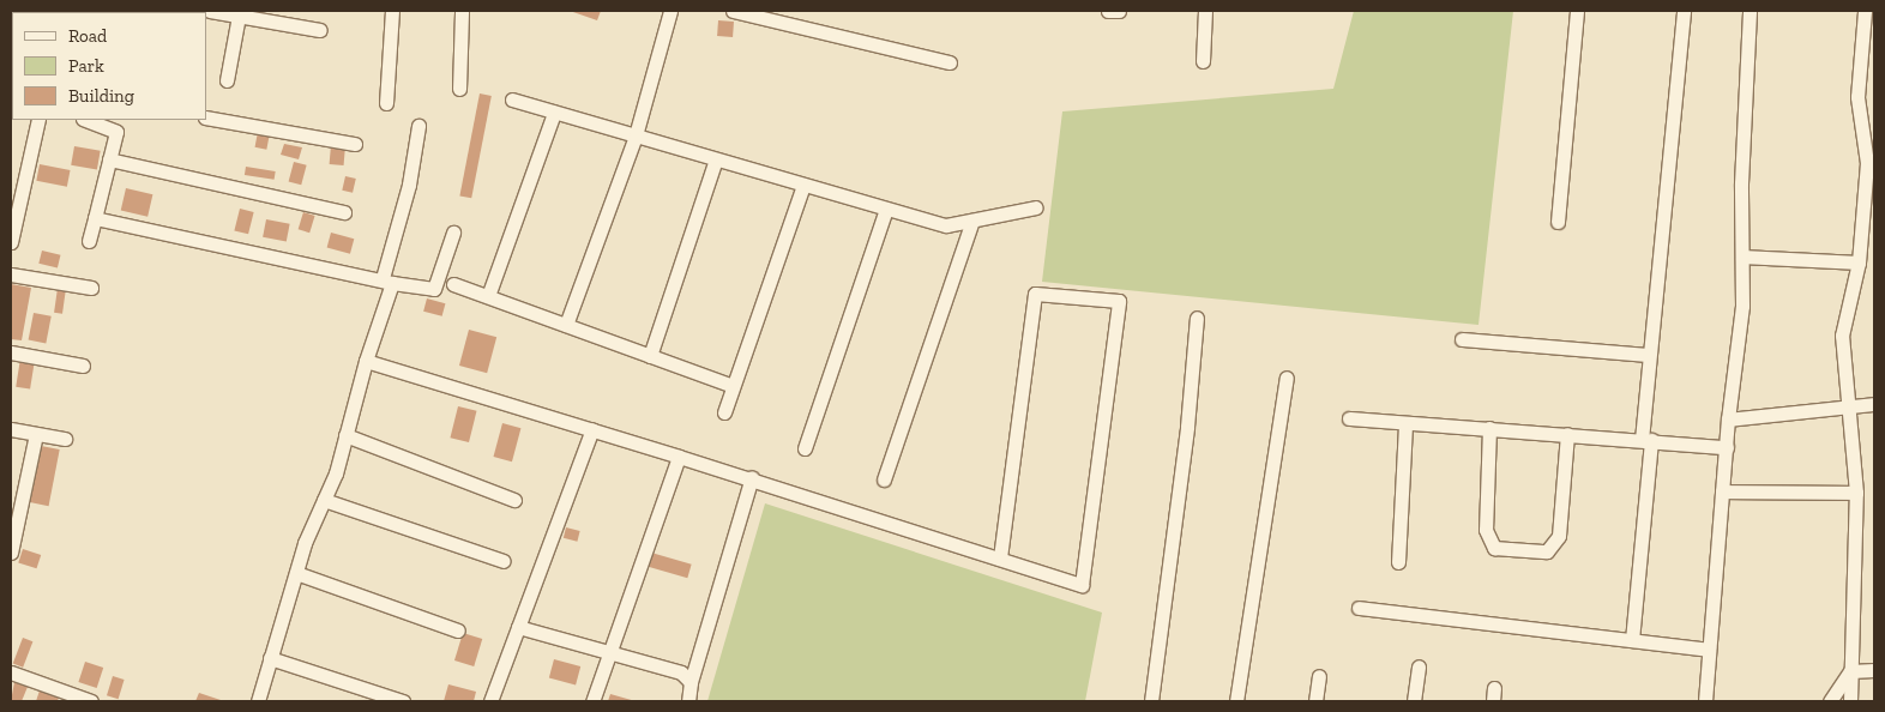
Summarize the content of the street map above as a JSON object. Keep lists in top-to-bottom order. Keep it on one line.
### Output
{"legend":["Road","Park","Building"]}
